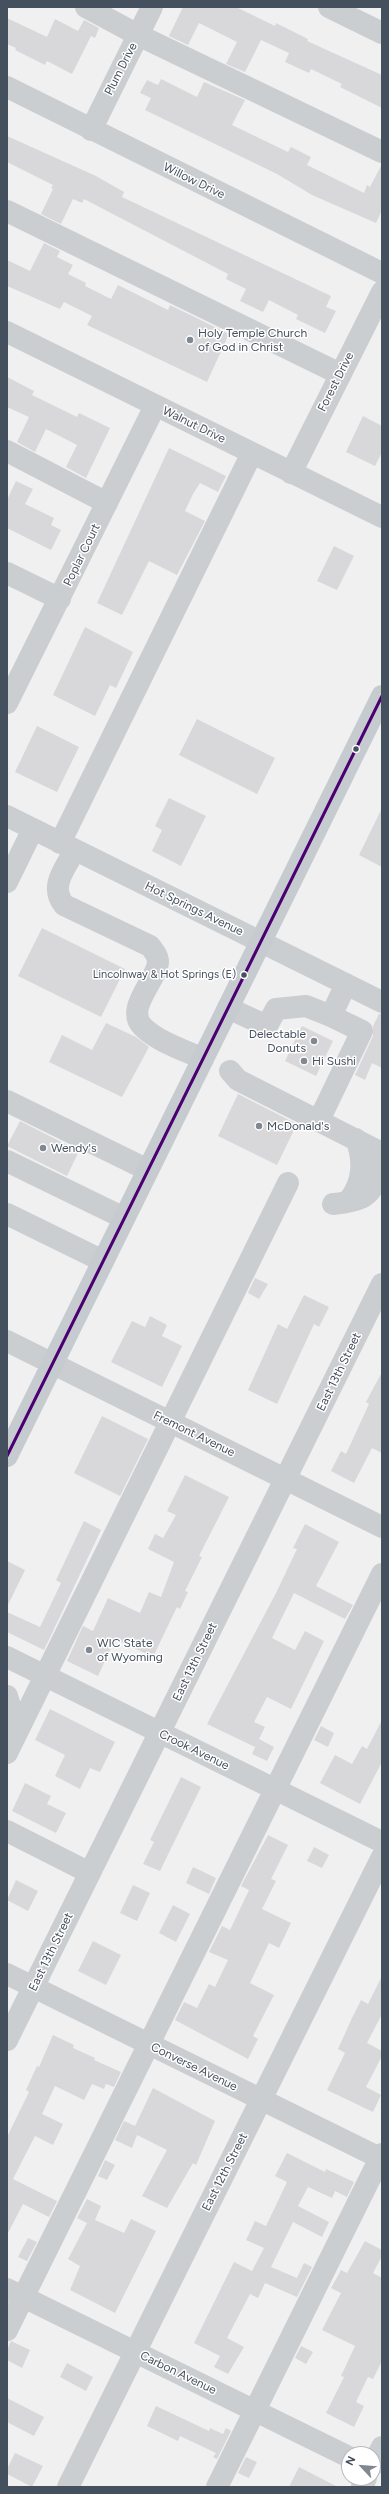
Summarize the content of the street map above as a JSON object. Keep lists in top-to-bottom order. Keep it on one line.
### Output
{"streets":{"street":["Plum Drive","Willow Drive","Forest Drive","Walnut Drive","Poplar Court","Hot Springs Avenue","East 13th Street","Fremont Avenue","Crook Avenue","Converse Avenue","East 12th Street","Carbon Avenue"]},"crossings":[["Plum Drive","Willow Drive"],["Forest Drive","Walnut Drive"],["Walnut Drive","Poplar Court"],["East 13th Street","Fremont Avenue"],["East 13th Street","Crook Avenue"],["East 13th Street","Converse Avenue"],["Converse Avenue","East 12th Street"],["East 12th Street","Carbon Avenue"]],"places":["Holy Temple Church of God in Christ","Lincolnway & Hot Springs (E)","Delectable Donuts","Hi Sushi","McDonald's","Wendy's","WIC State of Wyoming"],"north":"top left"}
